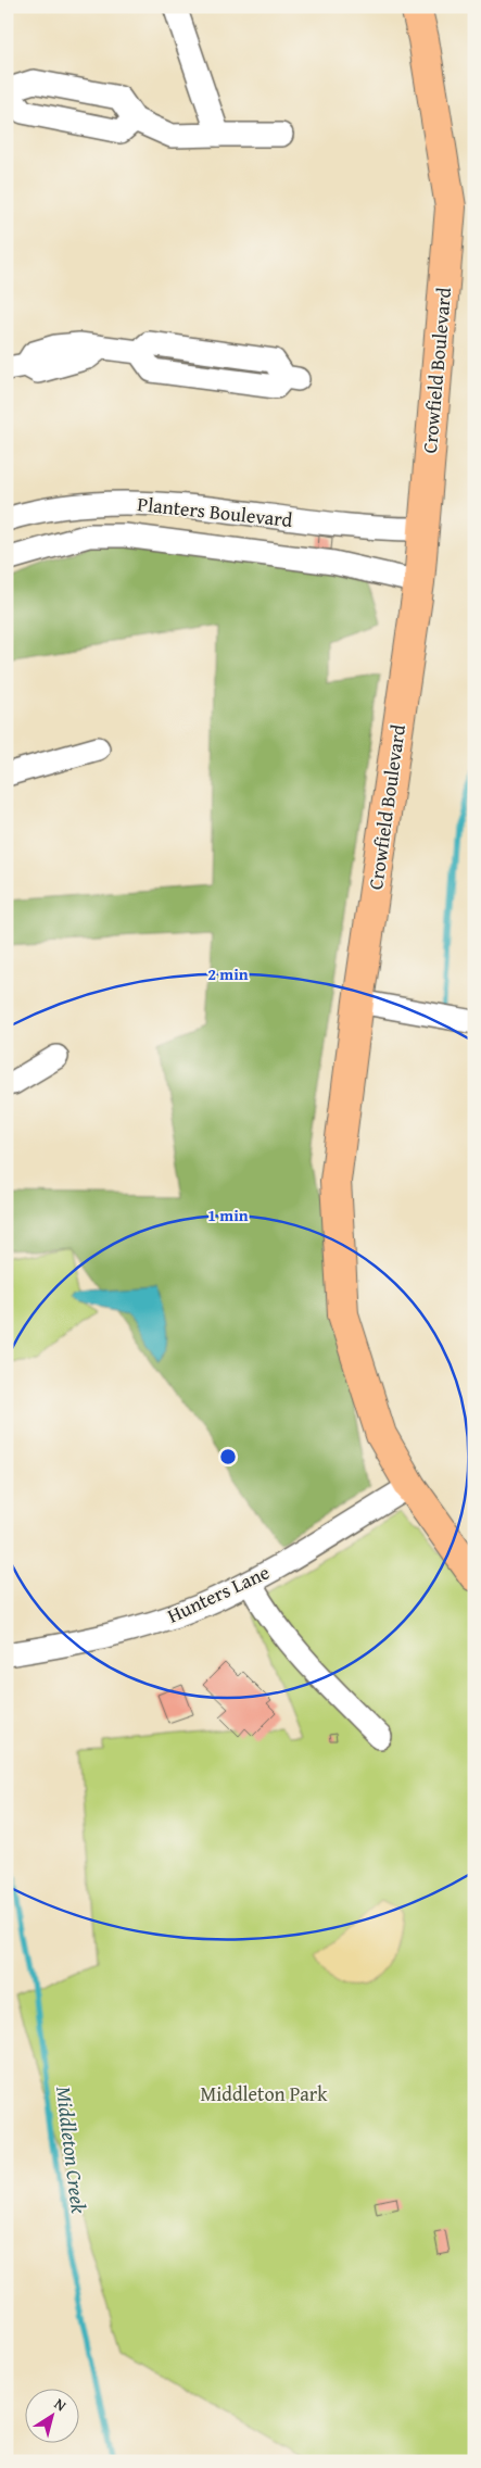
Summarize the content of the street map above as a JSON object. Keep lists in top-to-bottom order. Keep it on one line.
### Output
{"streets":{"main road":["Crowfield Boulevard"],"street":["Planters Boulevard","Hunters Lane"]},"crossings":[["Crowfield Boulevard","Planters Boulevard"],["Crowfield Boulevard","Hunters Lane"]],"water":["Middleton Creek"],"parks":["Middleton Park"],"north":"top right","rings":["2 min","1 min"]}
